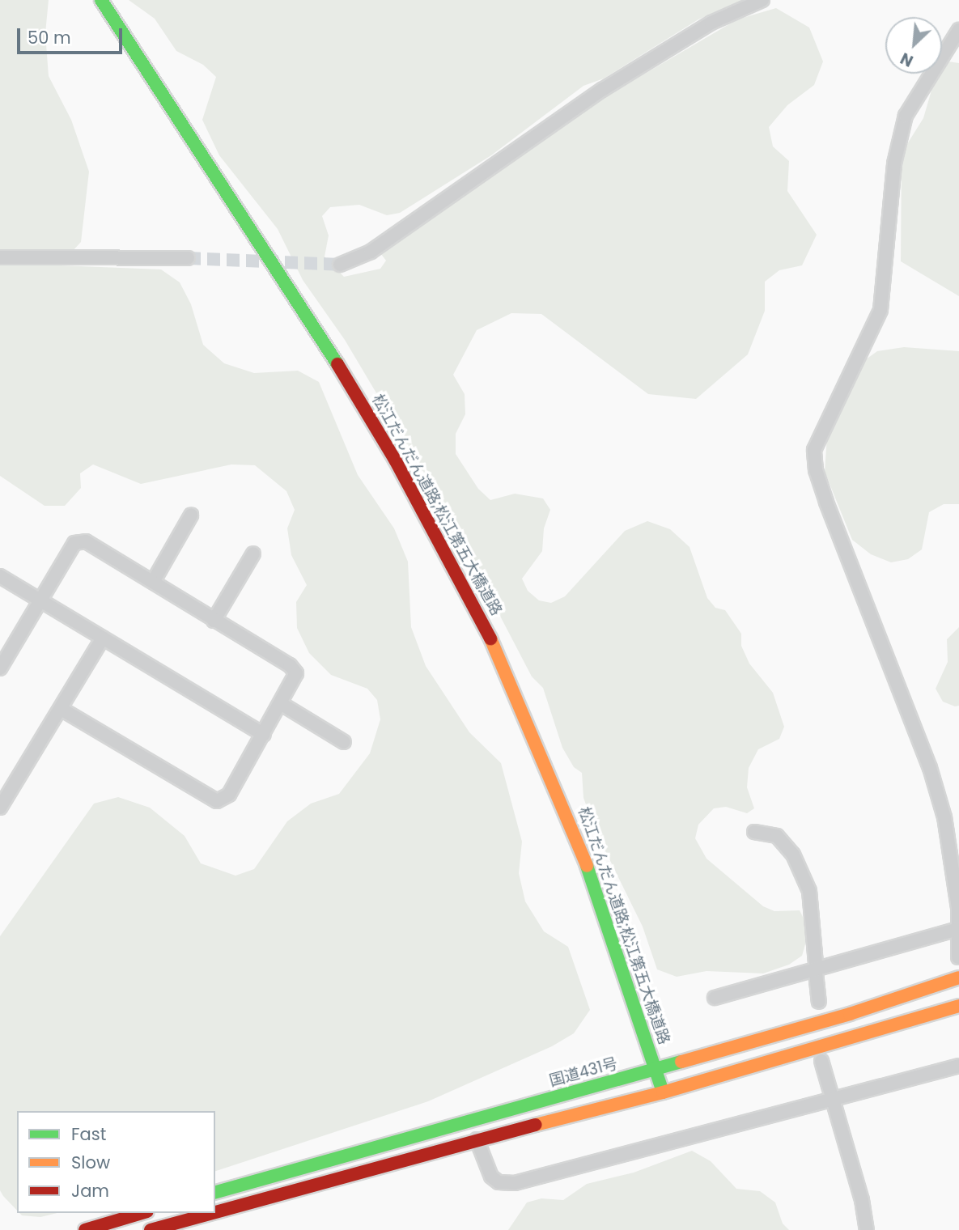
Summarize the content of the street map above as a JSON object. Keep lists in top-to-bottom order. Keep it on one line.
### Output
{"streets":{"highway":["松江だんだん道路;松江第五大橋道路","国道431号"]},"crossings":[["松江だんだん道路;松江第五大橋道路","国道431号"]],"legend":["Fast","Slow","Jam"],"scale_bar":"50 m","north":"bottom left"}
